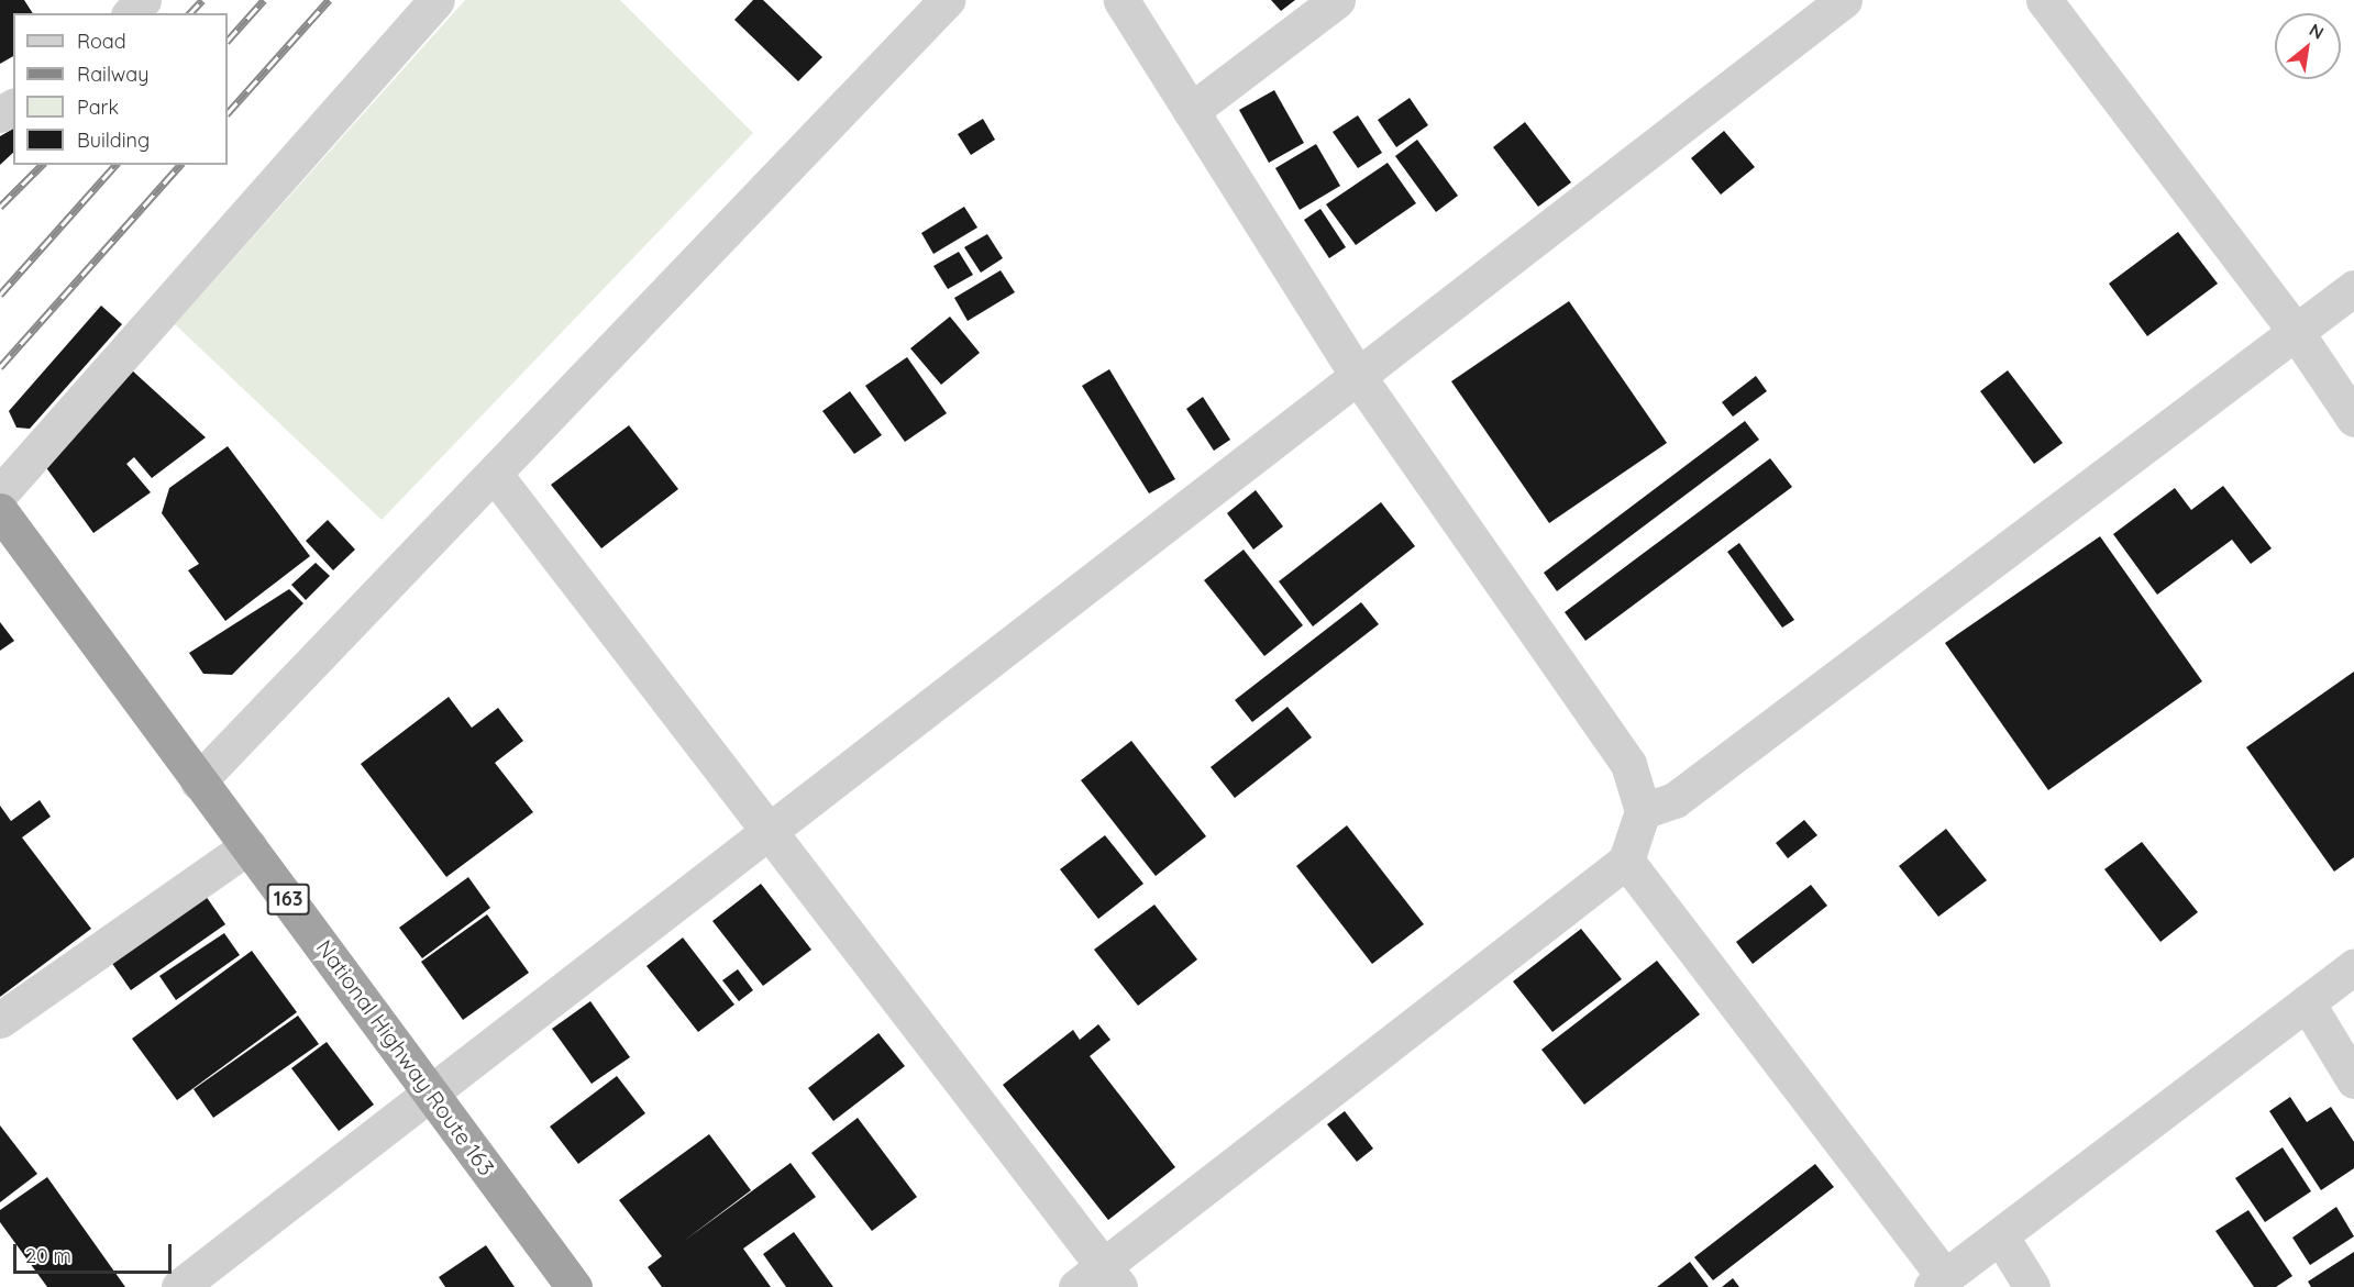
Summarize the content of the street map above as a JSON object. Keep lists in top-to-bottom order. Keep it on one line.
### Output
{"streets":{"highway":["163","National Highway Route 163"]},"legend":["Road","Railway","Park","Building"],"scale_bar":"20 m","north":"top right"}
